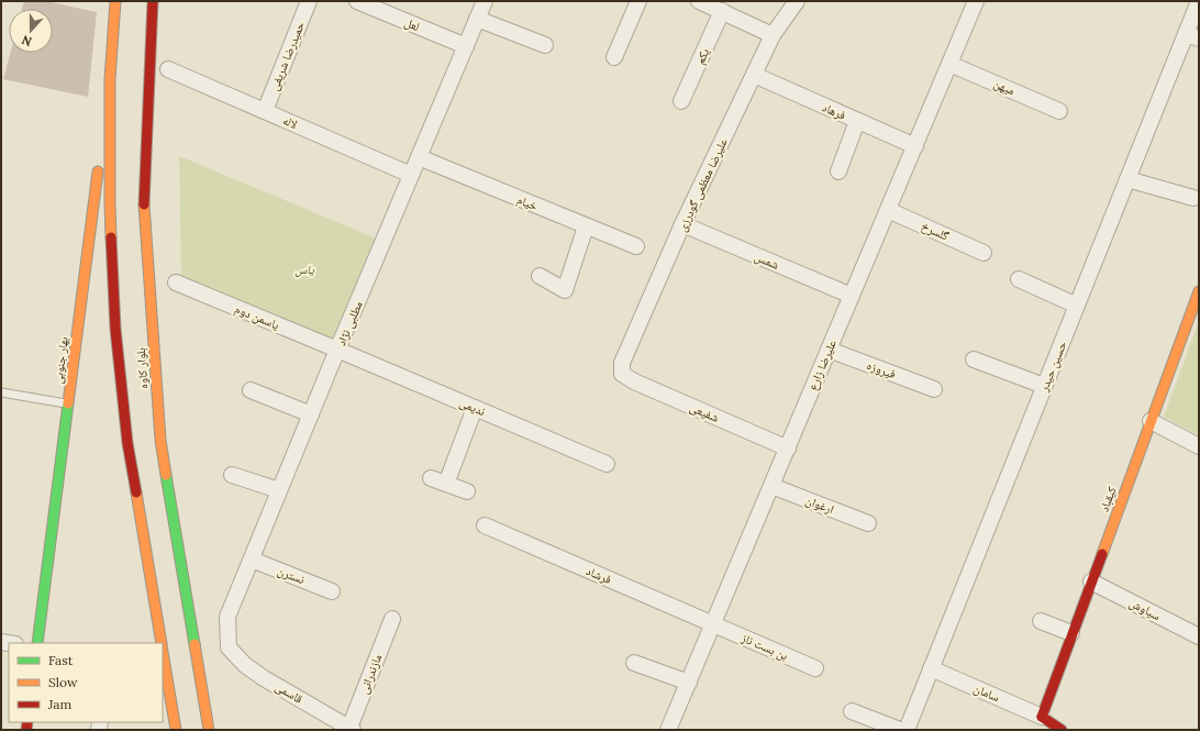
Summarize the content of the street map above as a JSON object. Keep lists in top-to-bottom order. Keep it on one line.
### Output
{"streets":{"main road":["بهار جنوبی","بلوار کاوه","کیقباد"],"street":["لعل","حمیدرضا شریفی","یکم","میهن","فرهاد","لاله","علیرضا معظمی گودرزی","خیام","گلسرخ","شمس","یاسمن دوم","مطلبی نژاد","علیرضا زارع","حسین حیدر","فیروزه","ندیمی","شفیعی","ارغوان","نسترن","فرشاد","سیاوش","بن بست ناز","مازندرانی","قاسمی","سامان"]},"crossings":[["لعل","مطلبی نژاد"],["حمیدرضا شریفی","لاله"],["میهن","علیرضا زارع"],["فرهاد","علیرضا معظمی گودرزی"],["فرهاد","علیرضا زارع"],["لاله","مطلبی نژاد"],["علیرضا معظمی گودرزی","شمس"],["علیرضا معظمی گودرزی","شفیعی"],["خیام","مطلبی نژاد"],["گلسرخ","علیرضا زارع"],["شمس","علیرضا زارع"],["یاسمن دوم","مطلبی نژاد"],["یاسمن دوم","ندیمی"],["مطلبی نژاد","ندیمی"],["مطلبی نژاد","نسترن"],["مطلبی نژاد","قاسمی"],["بهار جنوبی","بلوار کاوه"],["علیرضا زارع","فیروزه"],["علیرضا زارع","شفیعی"],["علیرضا زارع","ارغوان"],["علیرضا زارع","فرشاد"],["علیرضا زارع","بن بست ناز"],["حسین حیدر","سامان"],["کیقباد","سیاوش"],["کیقباد","سامان"],["فرشاد","بن بست ناز"],["مازندرانی","قاسمی"]],"parks":["یاس"],"legend":["Fast","Slow","Jam"],"north":"bottom"}
